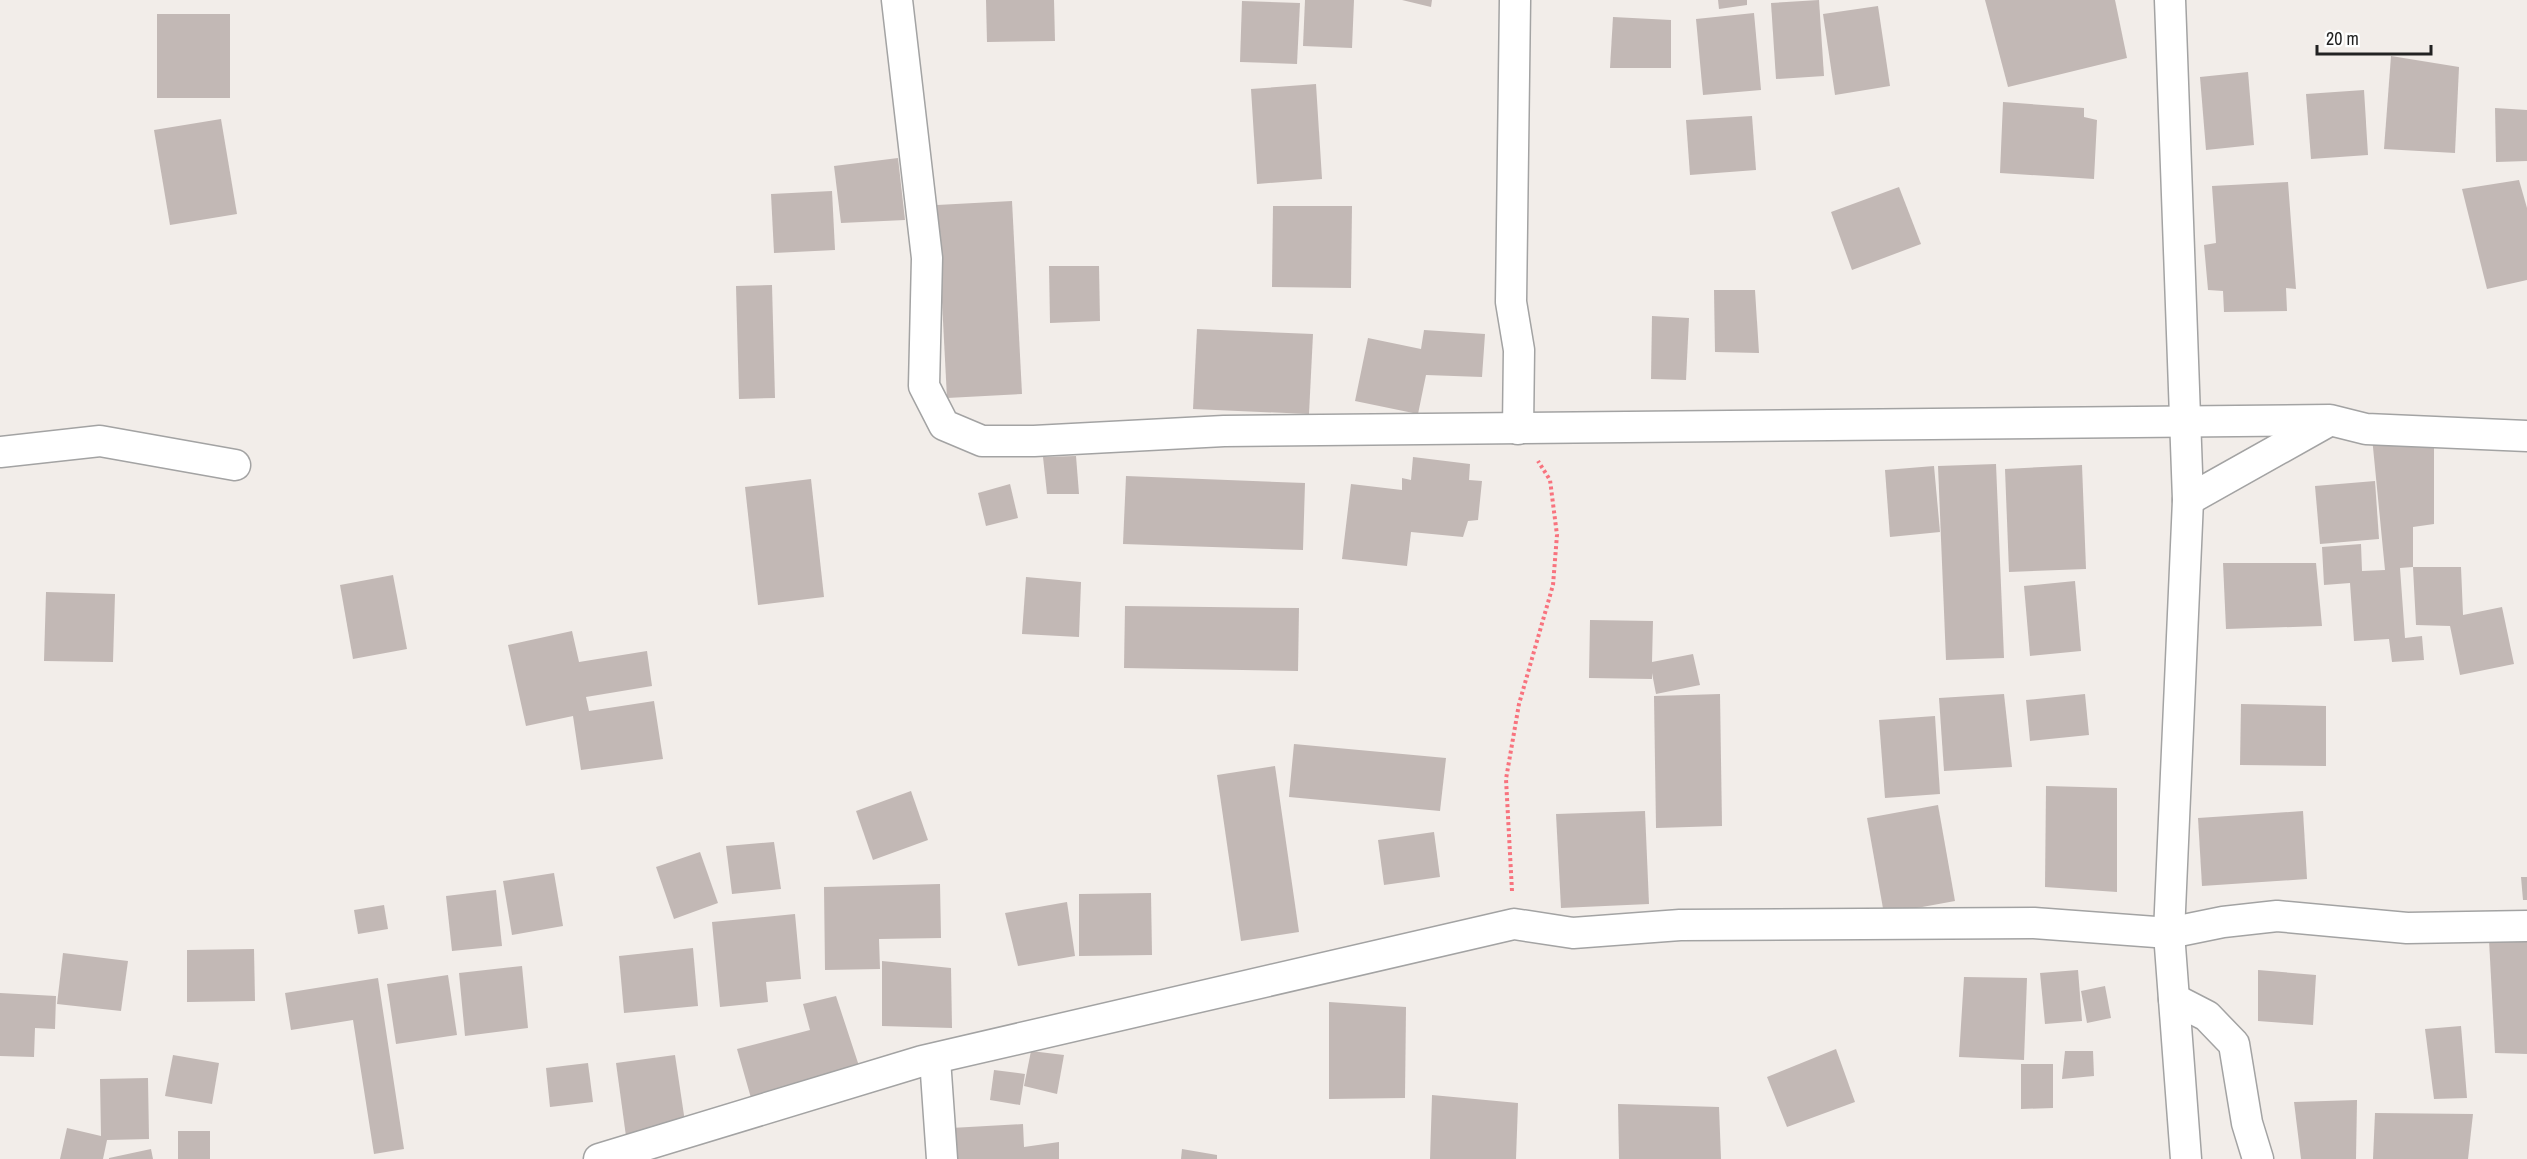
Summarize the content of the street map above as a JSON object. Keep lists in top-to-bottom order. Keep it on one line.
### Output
{"scale_bar":"20 m"}
